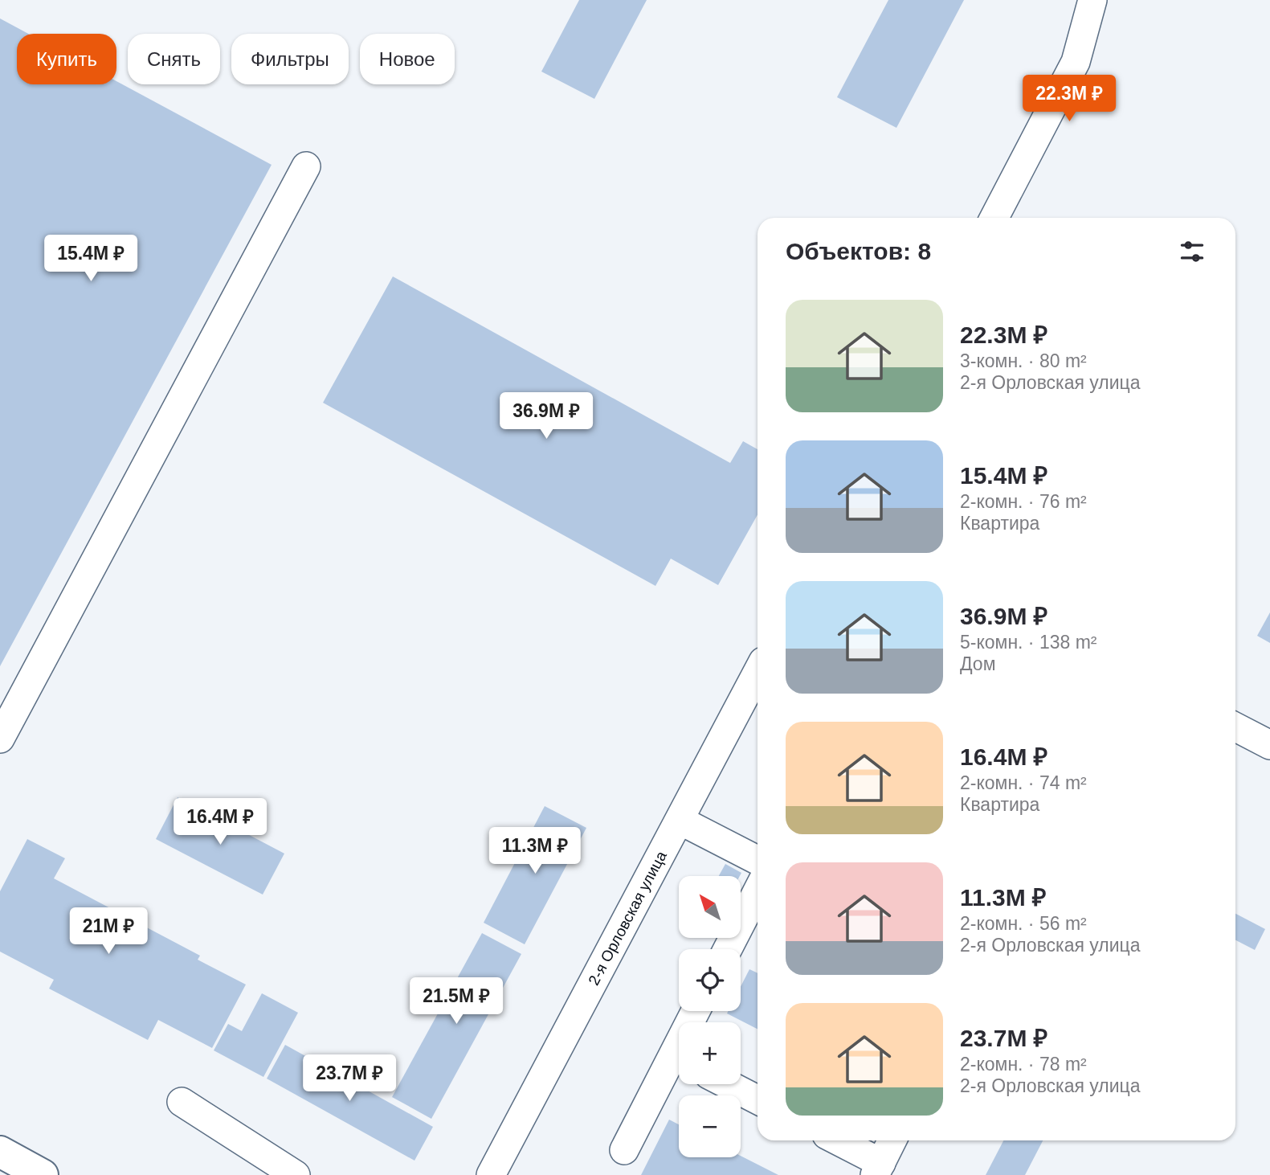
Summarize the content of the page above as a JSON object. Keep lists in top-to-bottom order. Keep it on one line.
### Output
{"streets":{"street":["2-я Орловская улица"]},"north":"top left","page":{"chip":["Купить","Снять","Фильтры","Новое"],"price":["22.3M ₽","15.4M ₽","36.9M ₽","16.4M ₽","11.3M ₽","21M ₽","21.5M ₽","23.7M ₽"],"heading":"Объектов: 8","list":[{"name":"22.3M ₽","note":"3-комн. · 80 m² · 2-я Орловская улица"},{"name":"15.4M ₽","note":"2-комн. · 76 m² · Квартира"},{"name":"36.9M ₽","note":"5-комн. · 138 m² · Дом"},{"name":"16.4M ₽","note":"2-комн. · 74 m² · Квартира"},{"name":"11.3M ₽","note":"2-комн. · 56 m² · 2-я Орловская улица"},{"name":"23.7M ₽","note":"2-комн. · 78 m² · 2-я Орловская улица"}],"map_buttons":["+","−"]}}
